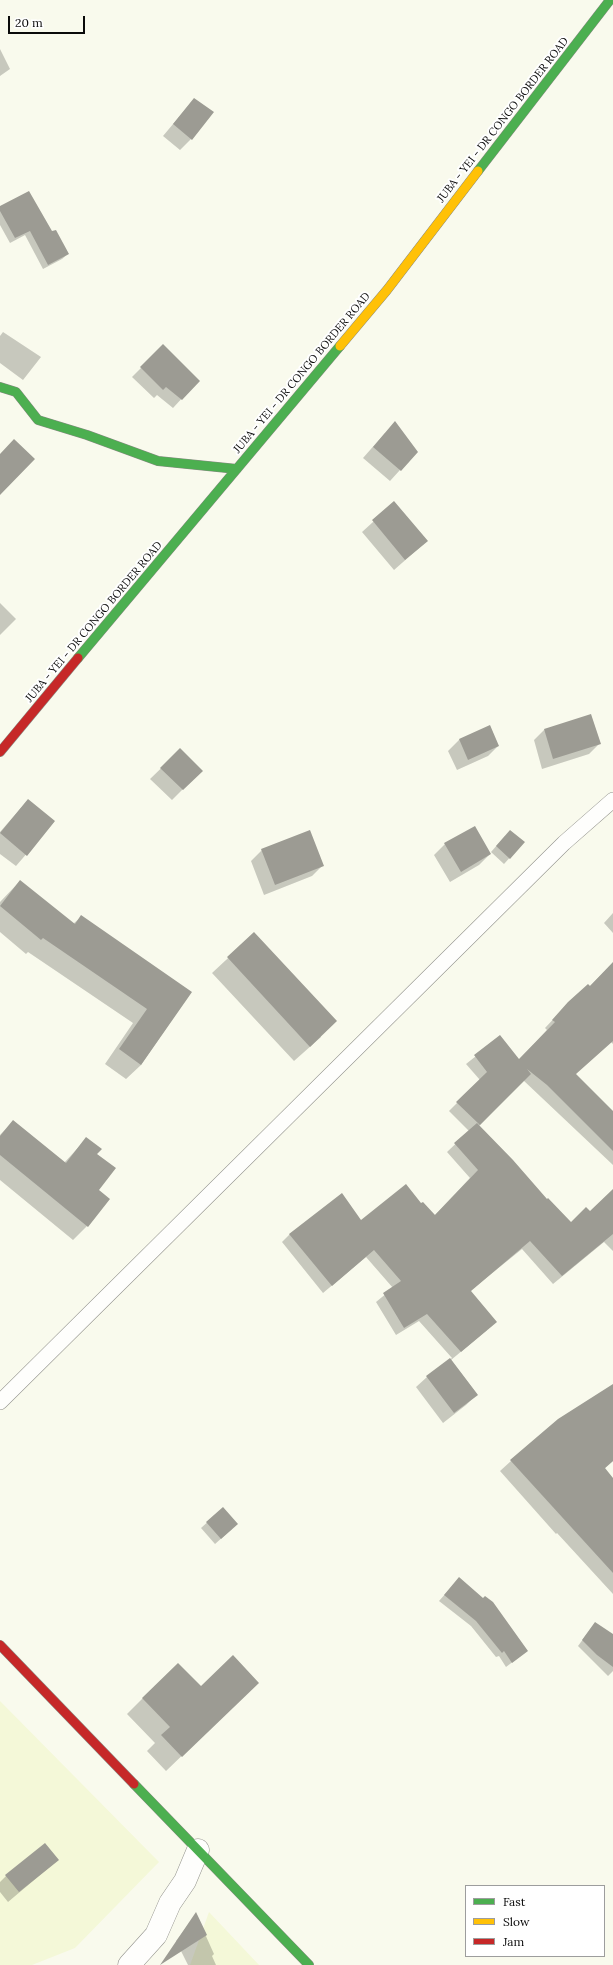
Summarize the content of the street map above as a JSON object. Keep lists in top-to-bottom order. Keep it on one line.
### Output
{"streets":{"main road":["JUBA - YEI - DR CONGO BORDER ROAD"]},"legend":["Fast","Slow","Jam"],"scale_bar":"20 m"}
